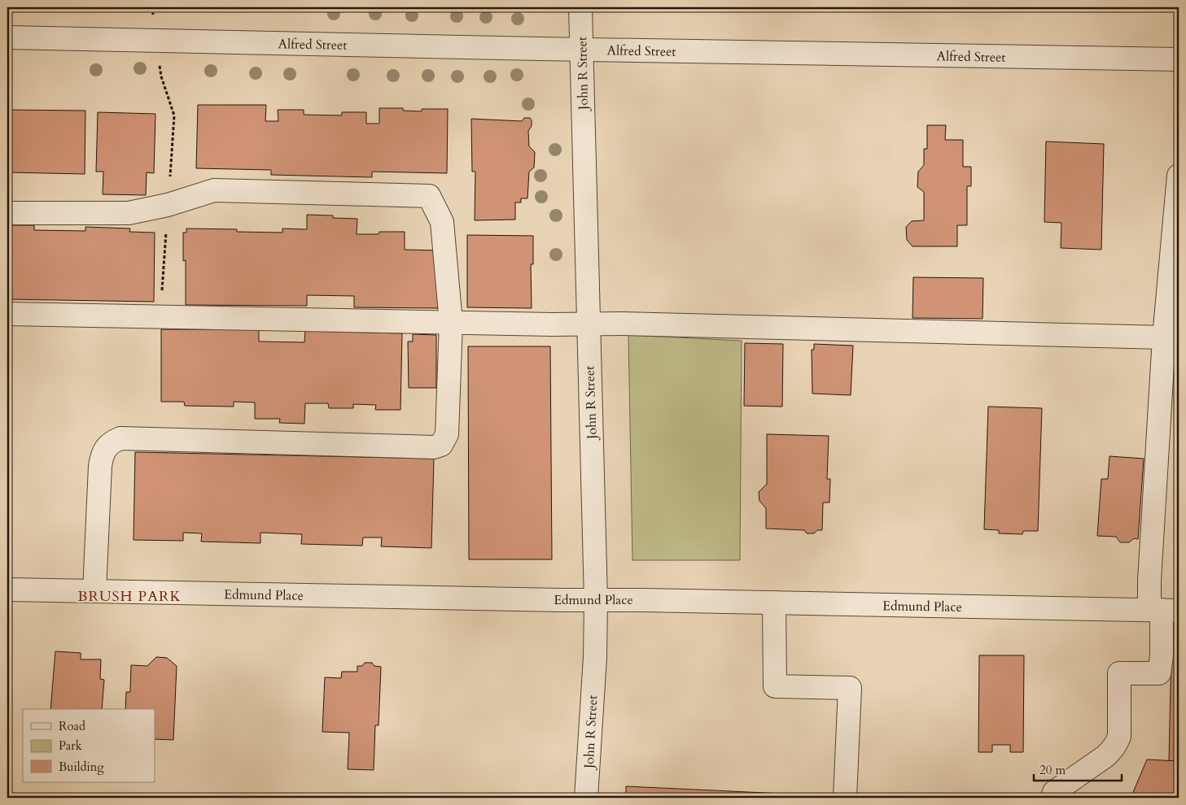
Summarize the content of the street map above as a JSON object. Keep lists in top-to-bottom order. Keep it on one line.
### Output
{"streets":{"street":["Alfred Street","John R Street","Edmund Place"]},"crossings":[["Alfred Street","John R Street"],["John R Street","Edmund Place"]],"districts":["BRUSH PARK"],"legend":["Road","Park","Building"],"scale_bar":"20 m"}
